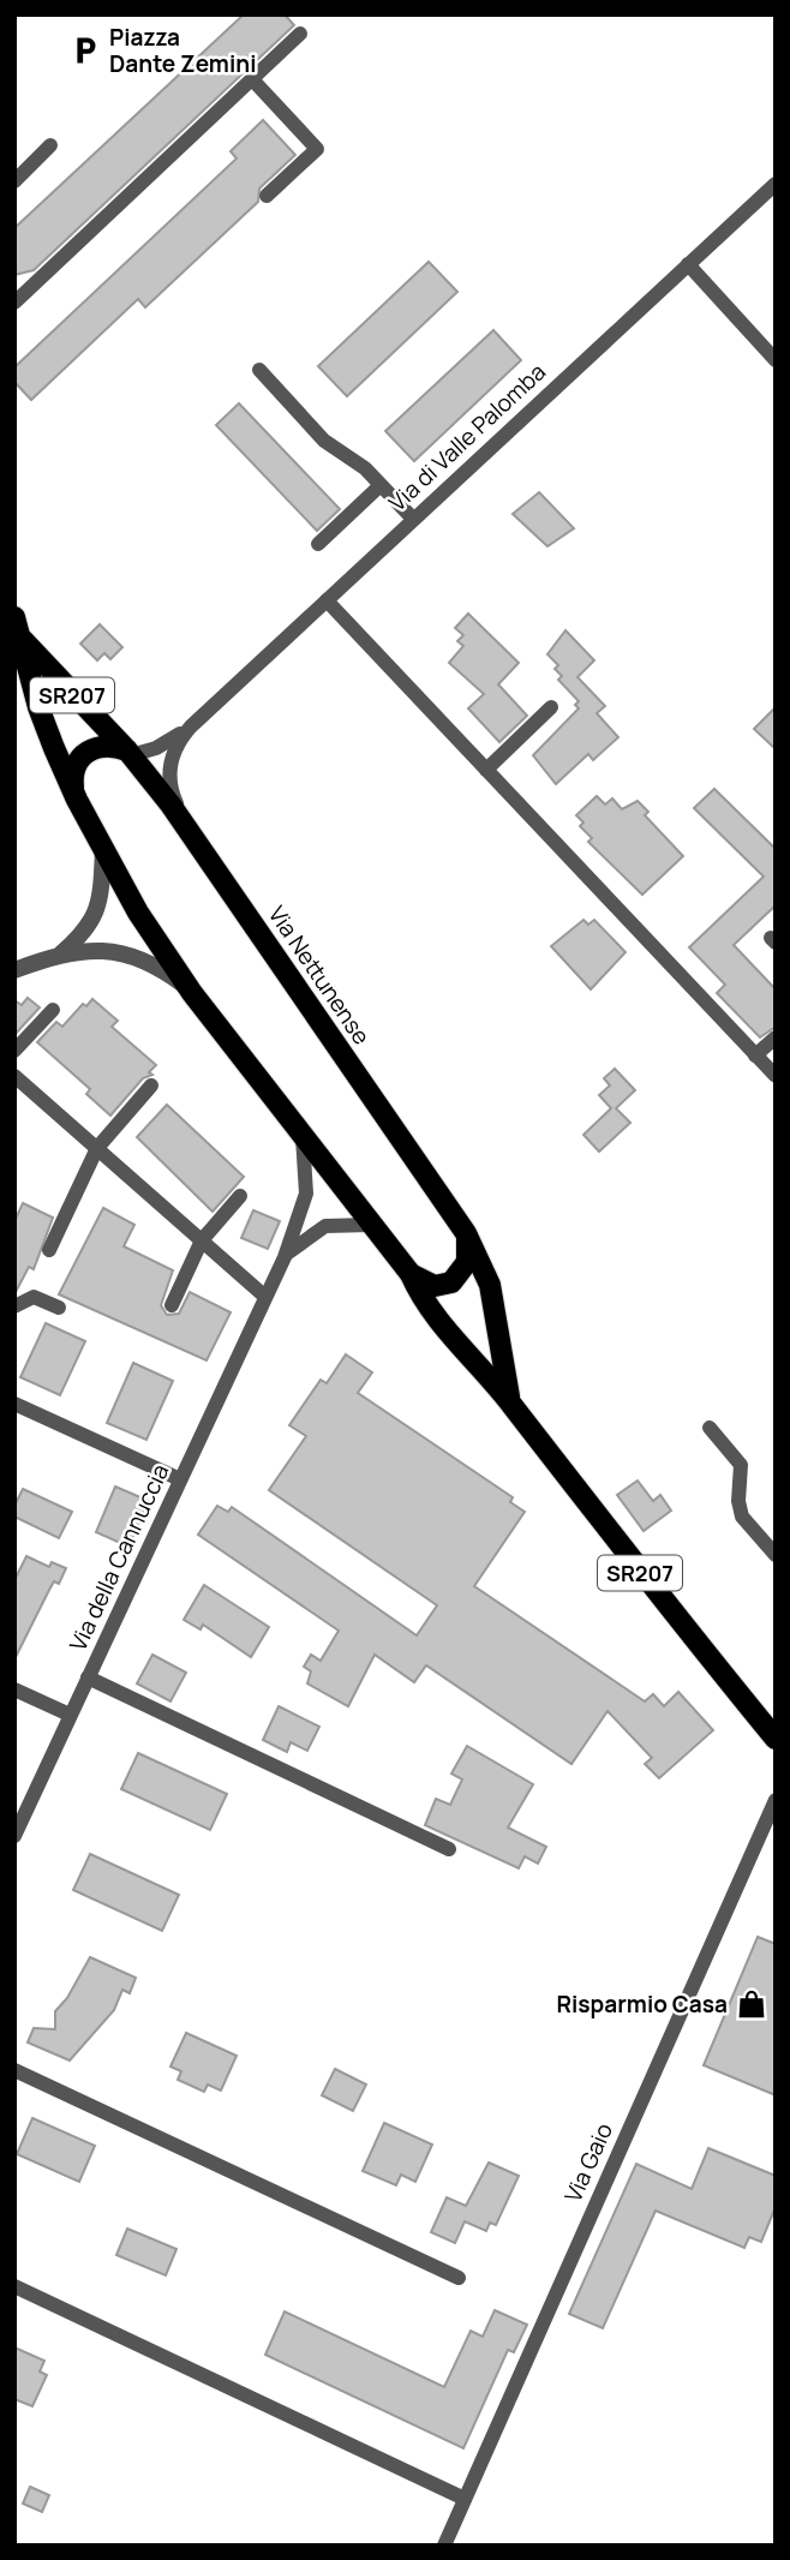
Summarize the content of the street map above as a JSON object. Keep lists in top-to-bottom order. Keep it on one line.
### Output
{"streets":{"main road":["SR207","Via Nettunense"],"street":["Via di Valle Palomba","Via della Cannuccia","Via Gaio"]},"crossings":[["Via di Valle Palomba","SR207"],["Via di Valle Palomba","Via Nettunense"],["SR207","Via Nettunense"],["Via Nettunense","Via della Cannuccia"]],"places":{"parking":["Piazza Dante Zemini"],"shop":["Risparmio Casa"]}}
